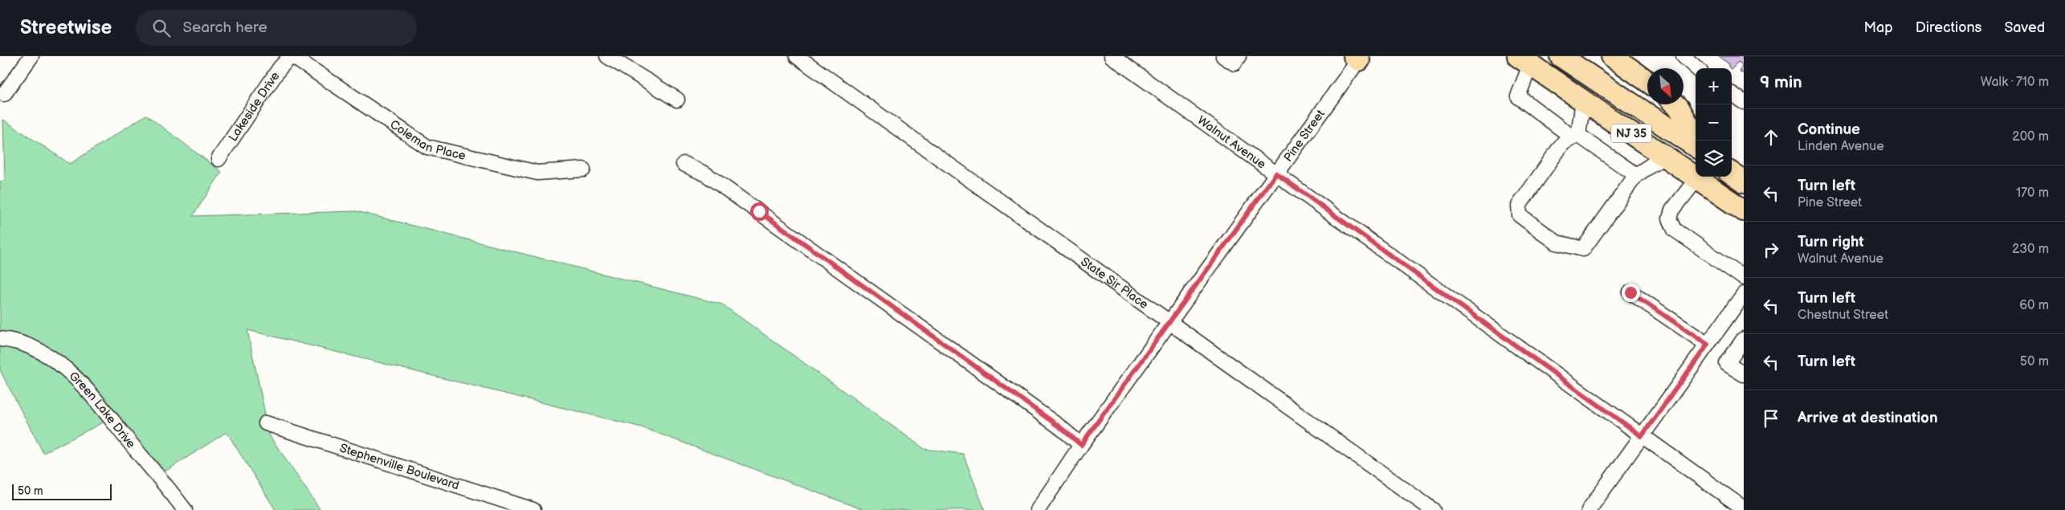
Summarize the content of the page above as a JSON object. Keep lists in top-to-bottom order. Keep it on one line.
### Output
{"streets":{"highway":["NJ 35"],"street":["Lakeside Drive","Pine Street","Coleman Place","Walnut Avenue","State Sir Place","Green Lake Drive","Stephenville Boulevard"]},"crossings":[["Lakeside Drive","Coleman Place"],["Pine Street","Walnut Avenue"],["Pine Street","State Sir Place"]],"scale_bar":"50 m","north":"bottom right","page":{"header":"Streetwise","search":"Search here","nav":["Map","Directions","Saved"],"heading":["9 min","Walk · 710 m"],"map_buttons":["+","−"],"list":[["Continue","Linden Avenue","200 m"],["Turn left","Pine Street","170 m"],["Turn right","Walnut Avenue","230 m"],["Turn left","Chestnut Street","60 m"],["Turn left","50 m"],"Arrive at destination"],"scale":"50 m"}}
